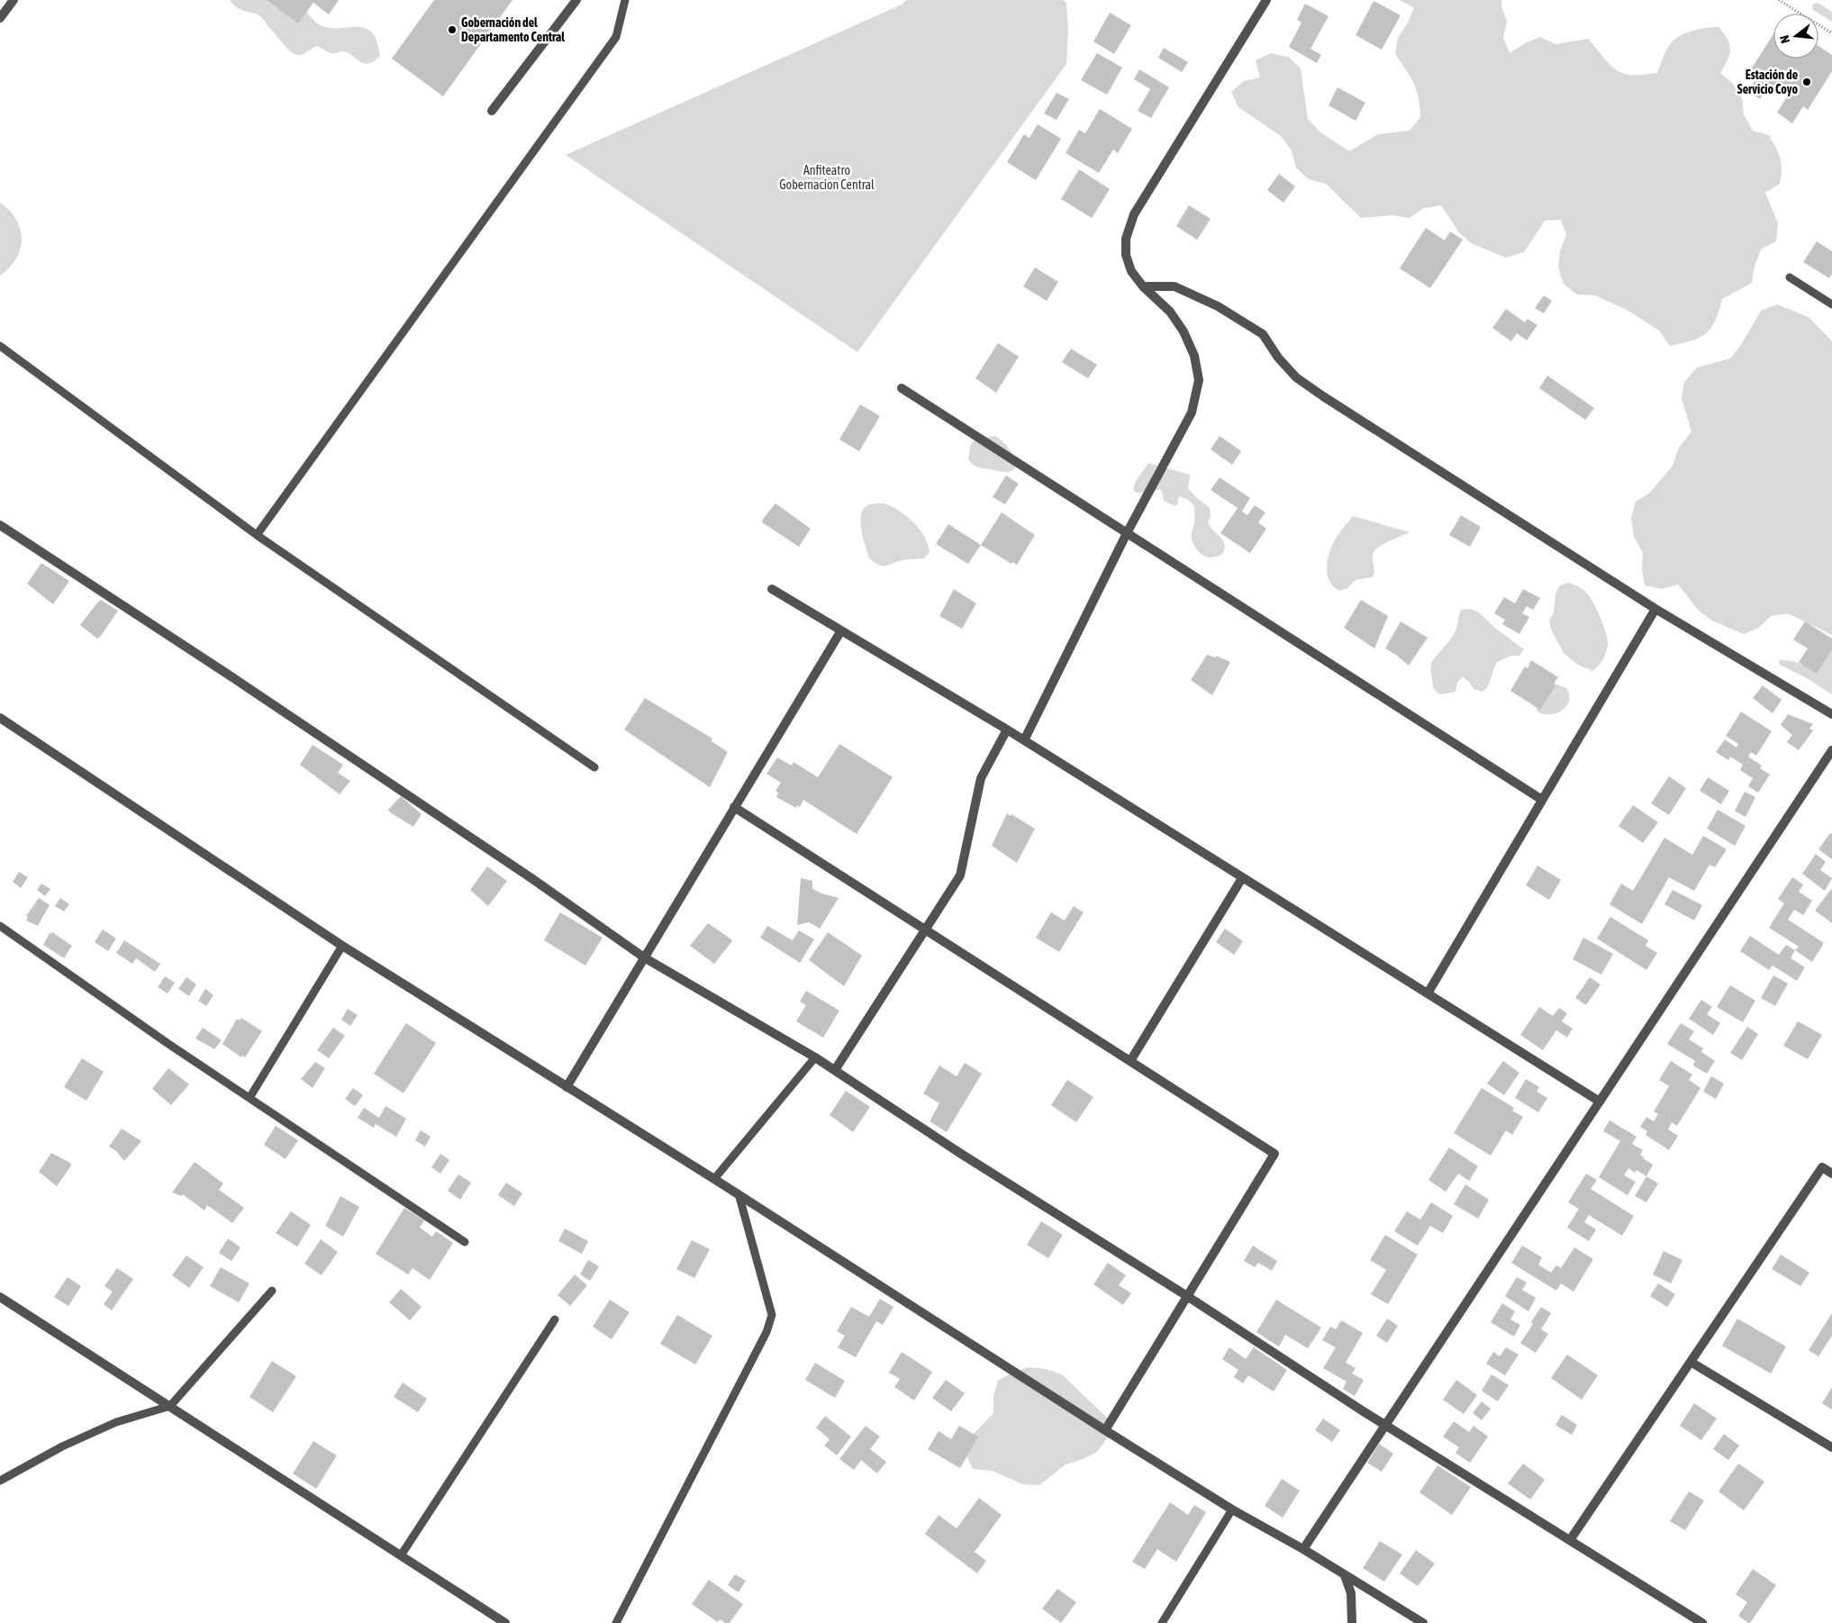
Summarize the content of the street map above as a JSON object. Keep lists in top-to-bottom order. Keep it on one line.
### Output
{"parks":["Anfiteatro Gobernacion Central"],"places":["Gobernación del Departamento Central","Estación de Servicio Coyo"],"north":"left"}
